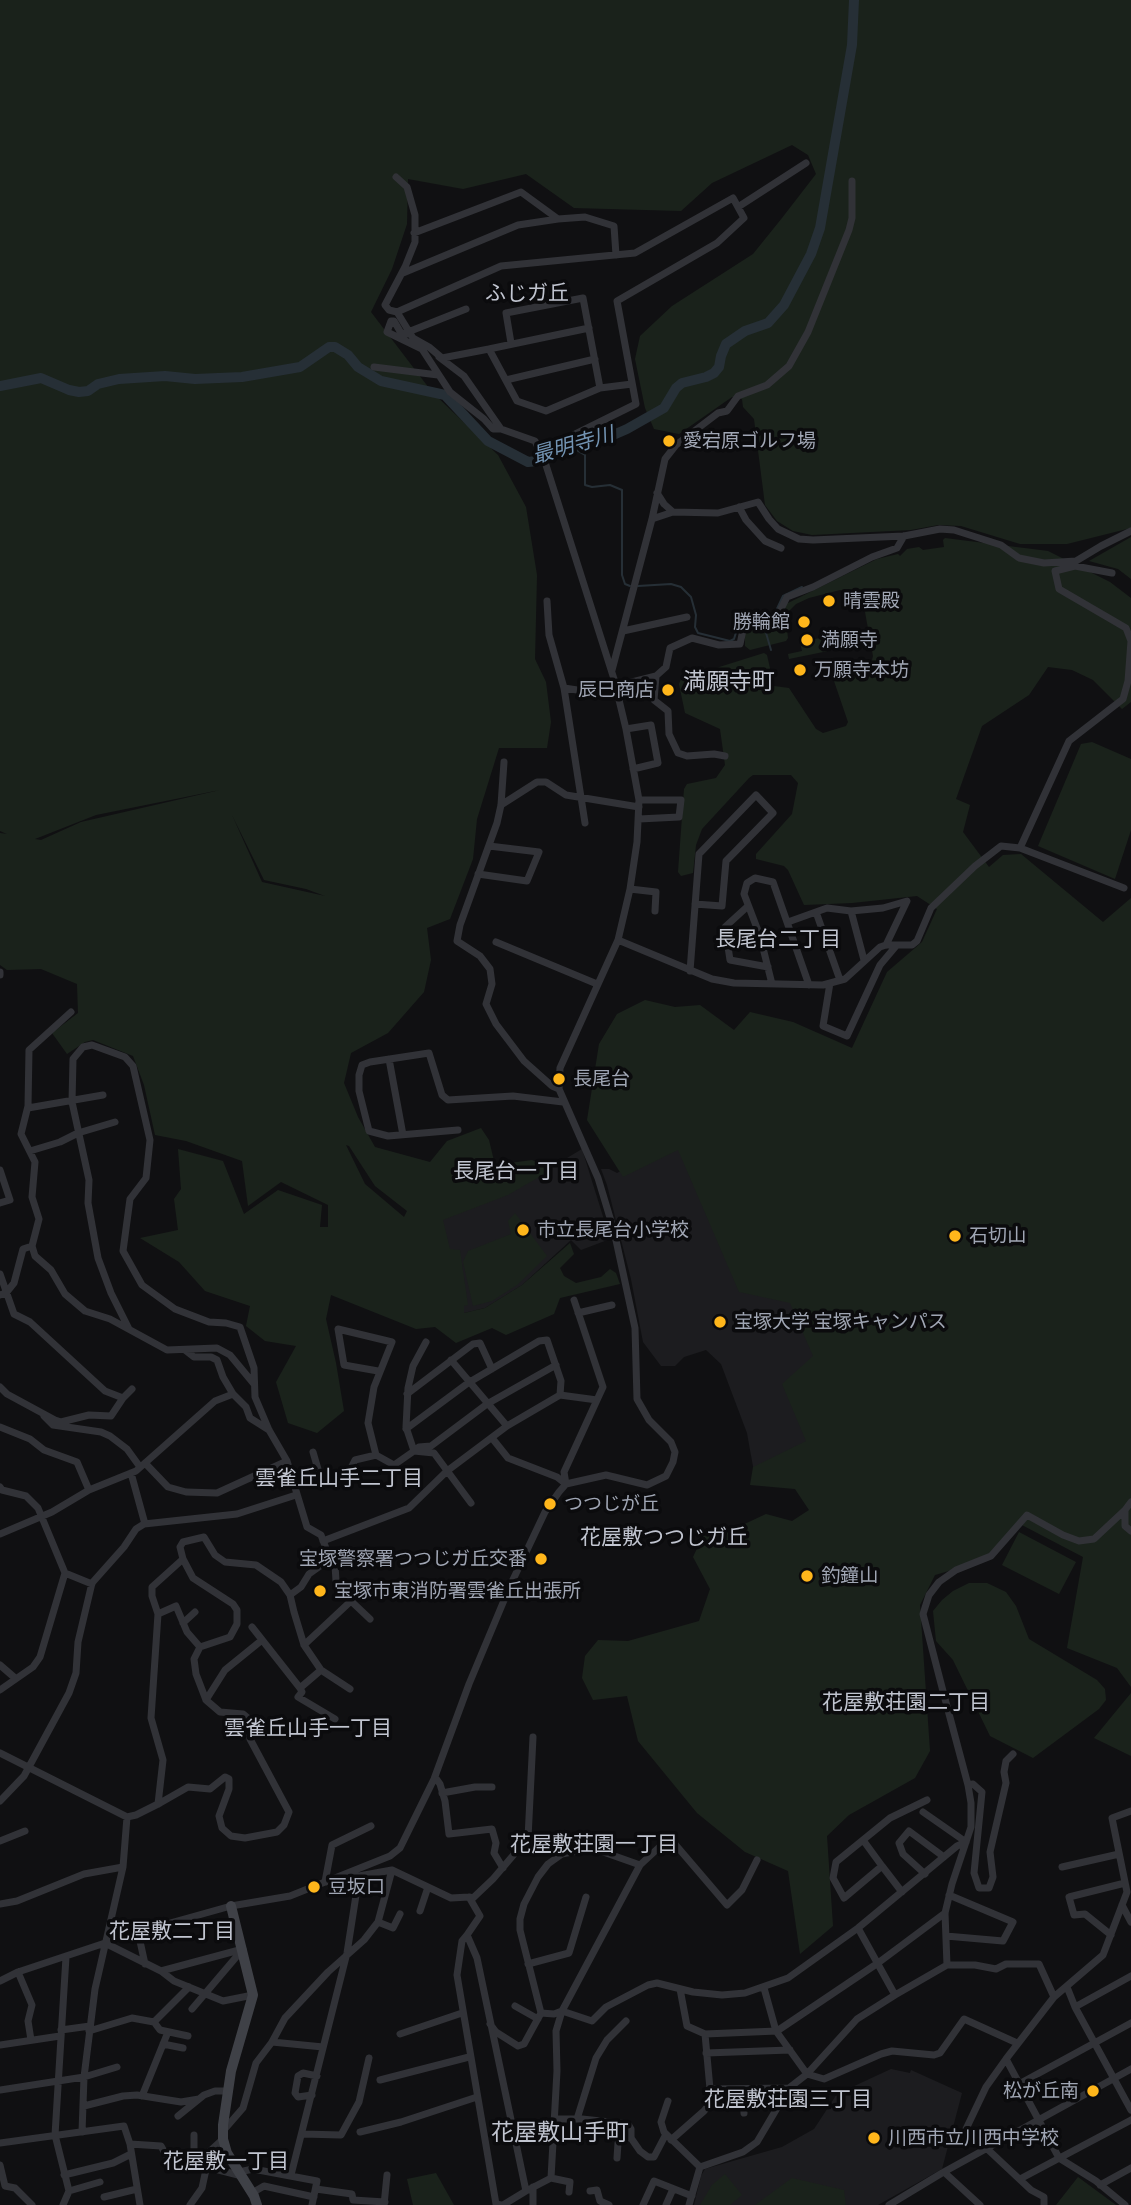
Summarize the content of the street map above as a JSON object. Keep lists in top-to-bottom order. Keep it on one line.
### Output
{"districts":["ふじガ丘","満願寺町","長尾台二丁目","長尾台一丁目","雲雀丘山手二丁目","花屋敷つつじガ丘","花屋敷荘園二丁目","雲雀丘山手一丁目","花屋敷荘園一丁目","花屋敷二丁目","花屋敷荘園三丁目","花屋敷山手町","花屋敷一丁目"],"water":["最明寺川"],"places":["愛宕原ゴルフ場","晴雲殿","勝輪館","満願寺","万願寺本坊","辰巳商店","長尾台","市立長尾台小学校","石切山","宝塚大学 宝塚キャンパス","つつじが丘","宝塚警察署つつじガ丘交番","釣鐘山","宝塚市東消防署雲雀丘出張所","豆坂口","松が丘南","川西市立川西中学校"]}
